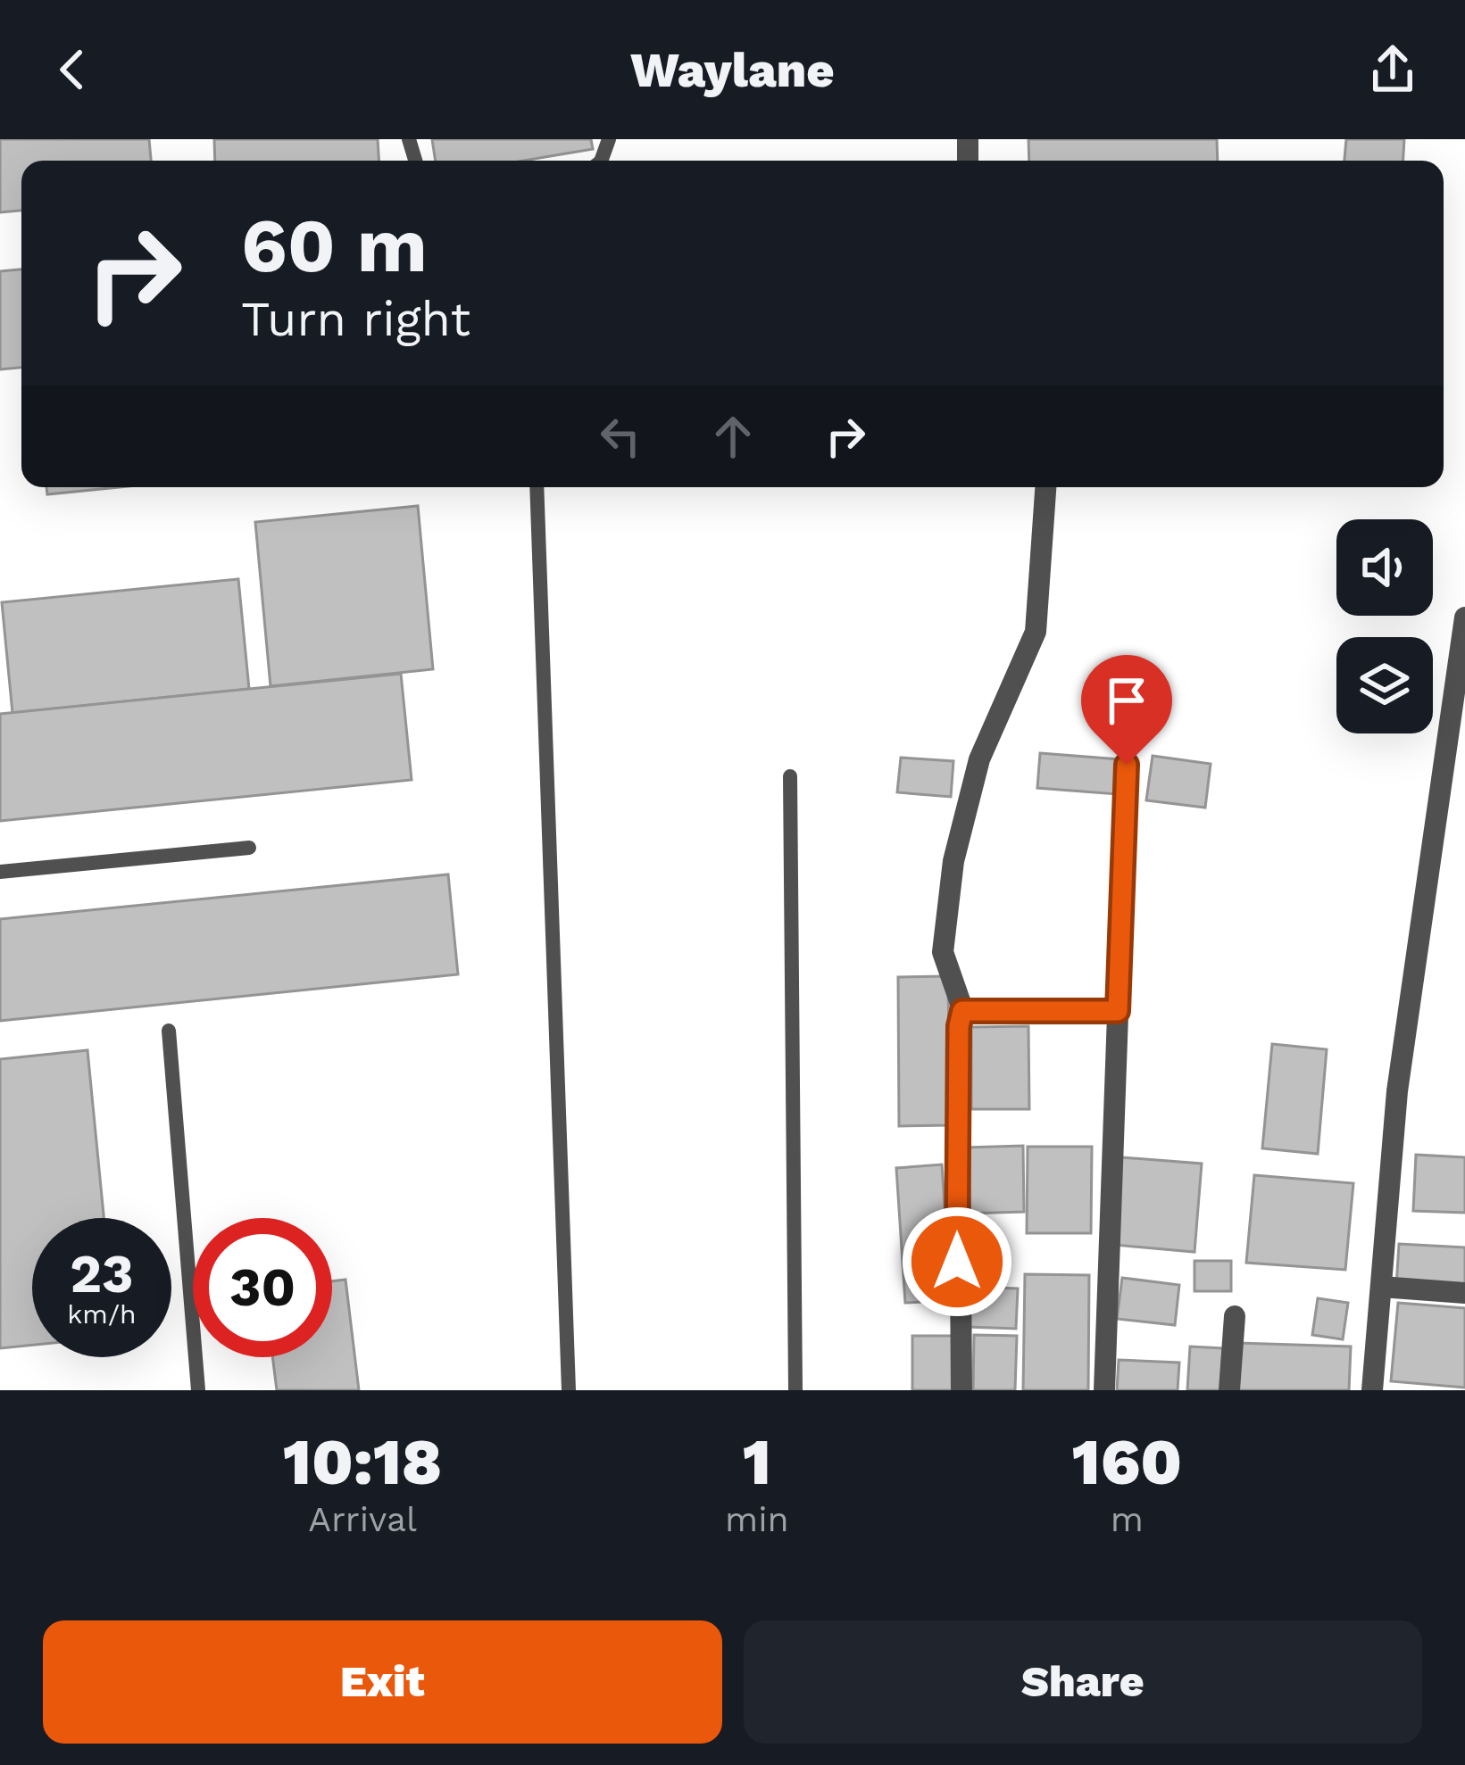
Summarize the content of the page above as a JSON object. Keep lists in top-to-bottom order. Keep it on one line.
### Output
{"page":{"header":"Waylane","turn":["60 m","Turn right"],"speed":"23 km/h","limit":"30","eta":["10:18","Arrival","1","min","160","m"],"buttons":["Exit","Share"]}}
